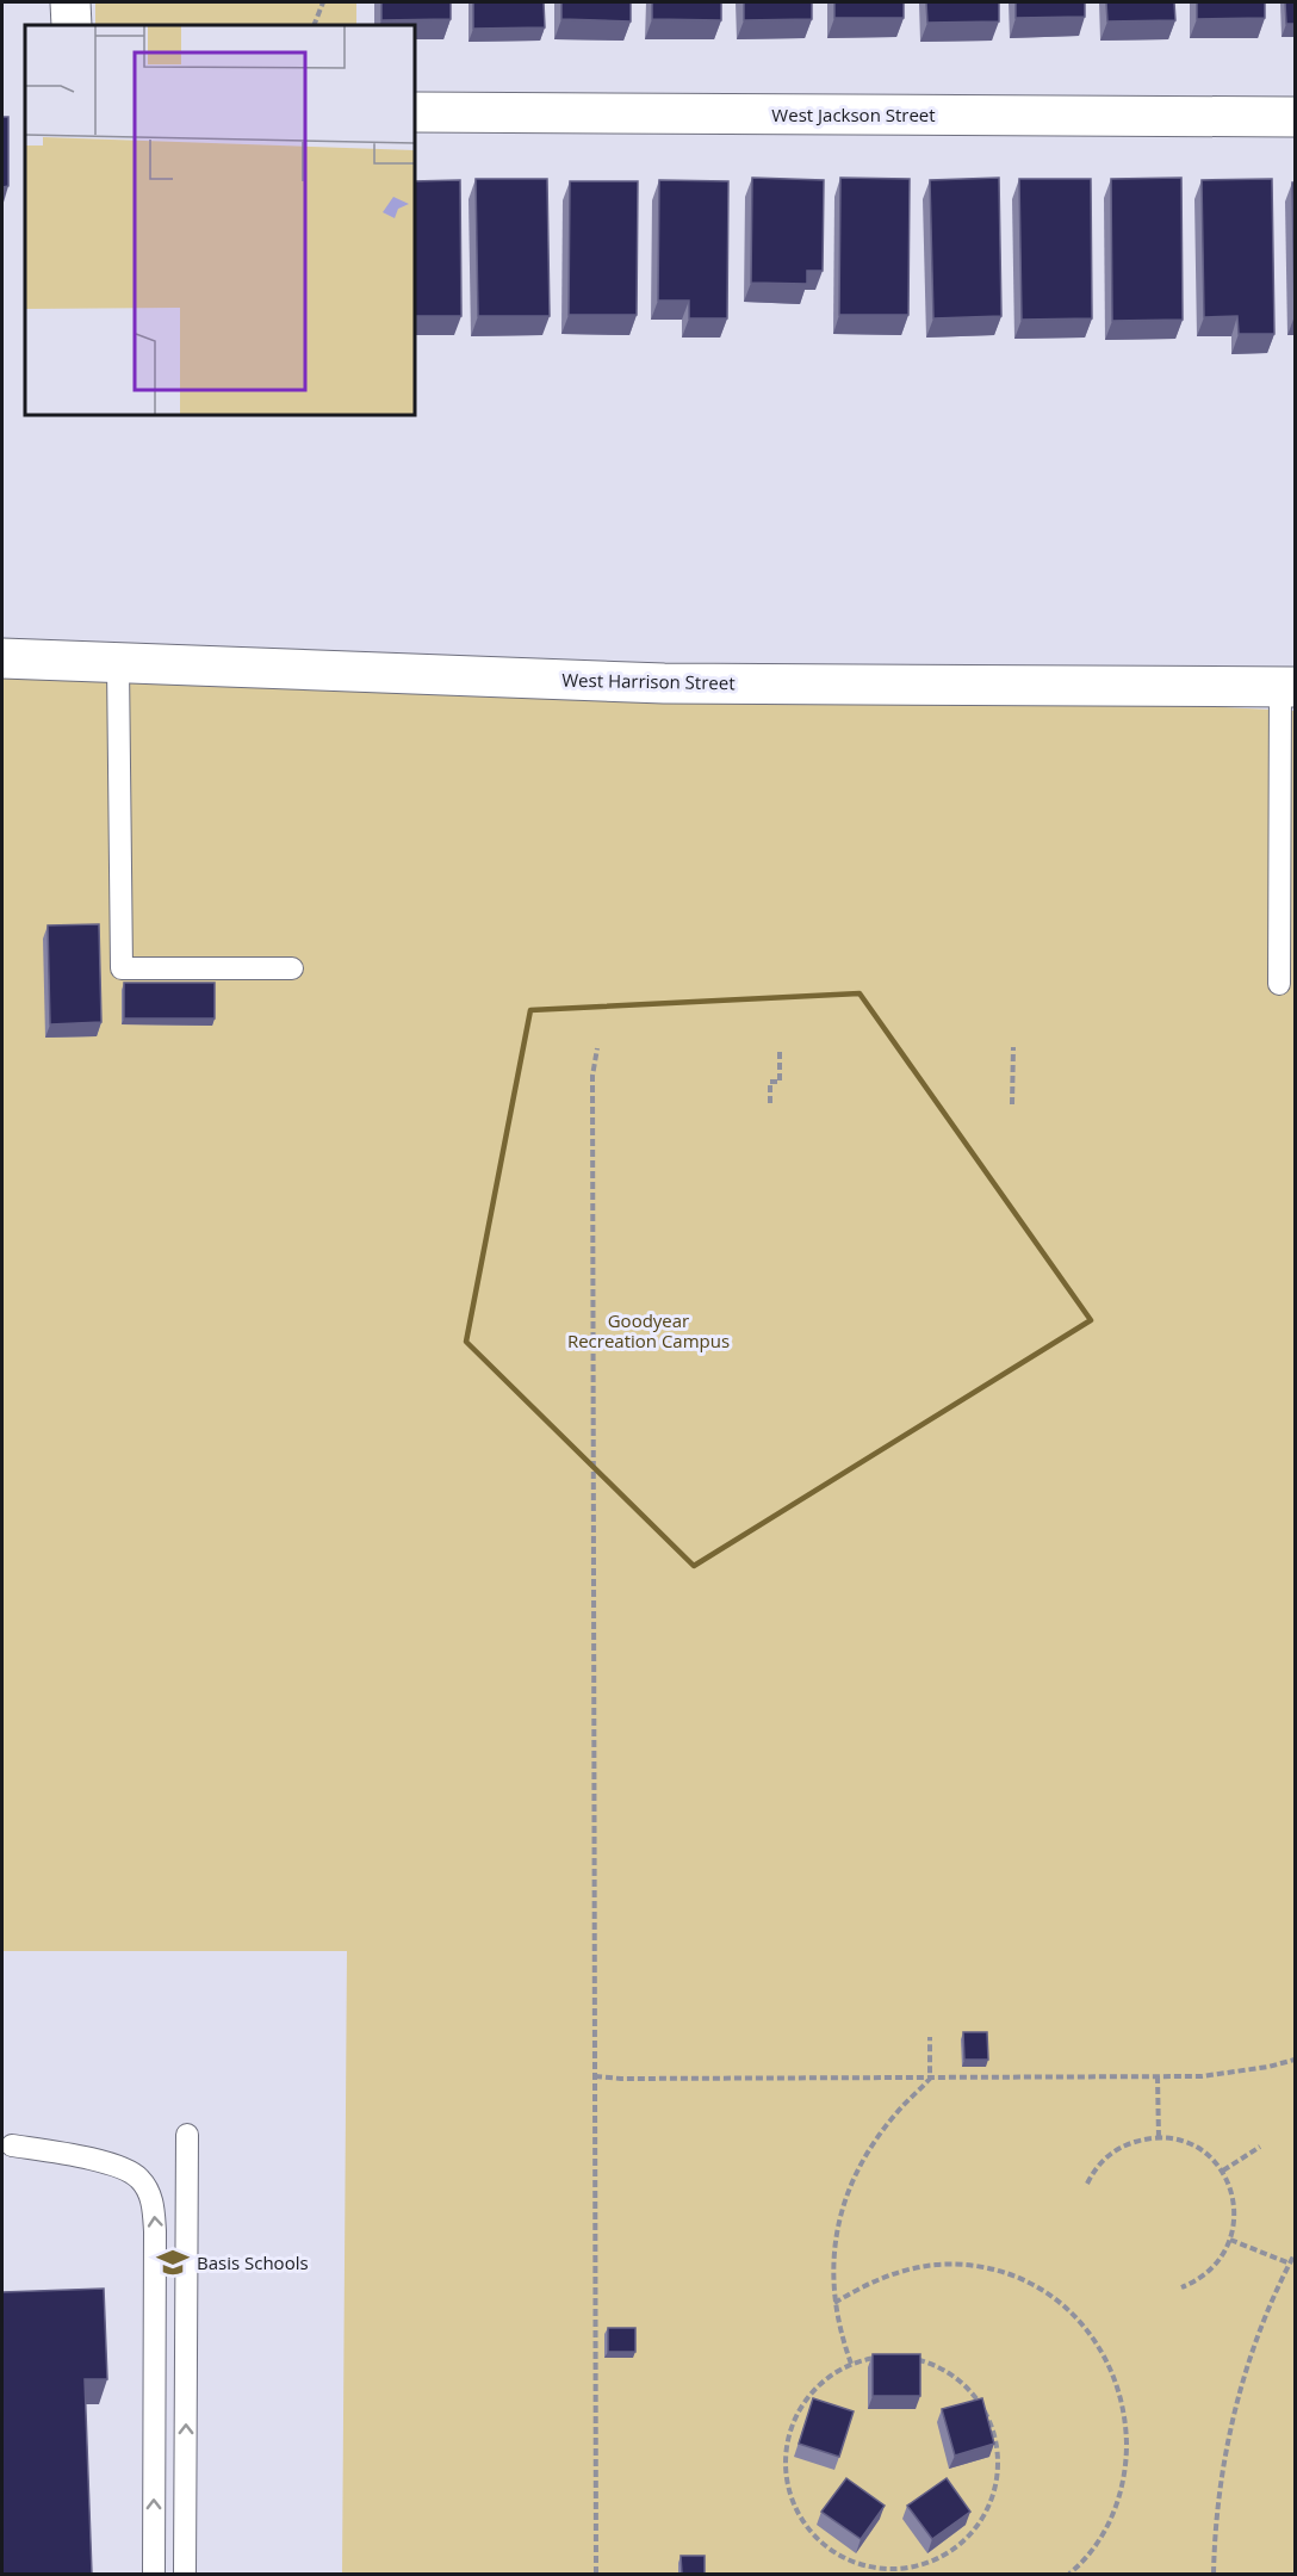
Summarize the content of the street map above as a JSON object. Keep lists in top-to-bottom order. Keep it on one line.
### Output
{"streets":{"street":["West Jackson Street","West Harrison Street"]},"parks":["Goodyear Recreation Campus"],"places":{"school or university":["Basis Schools"]}}
